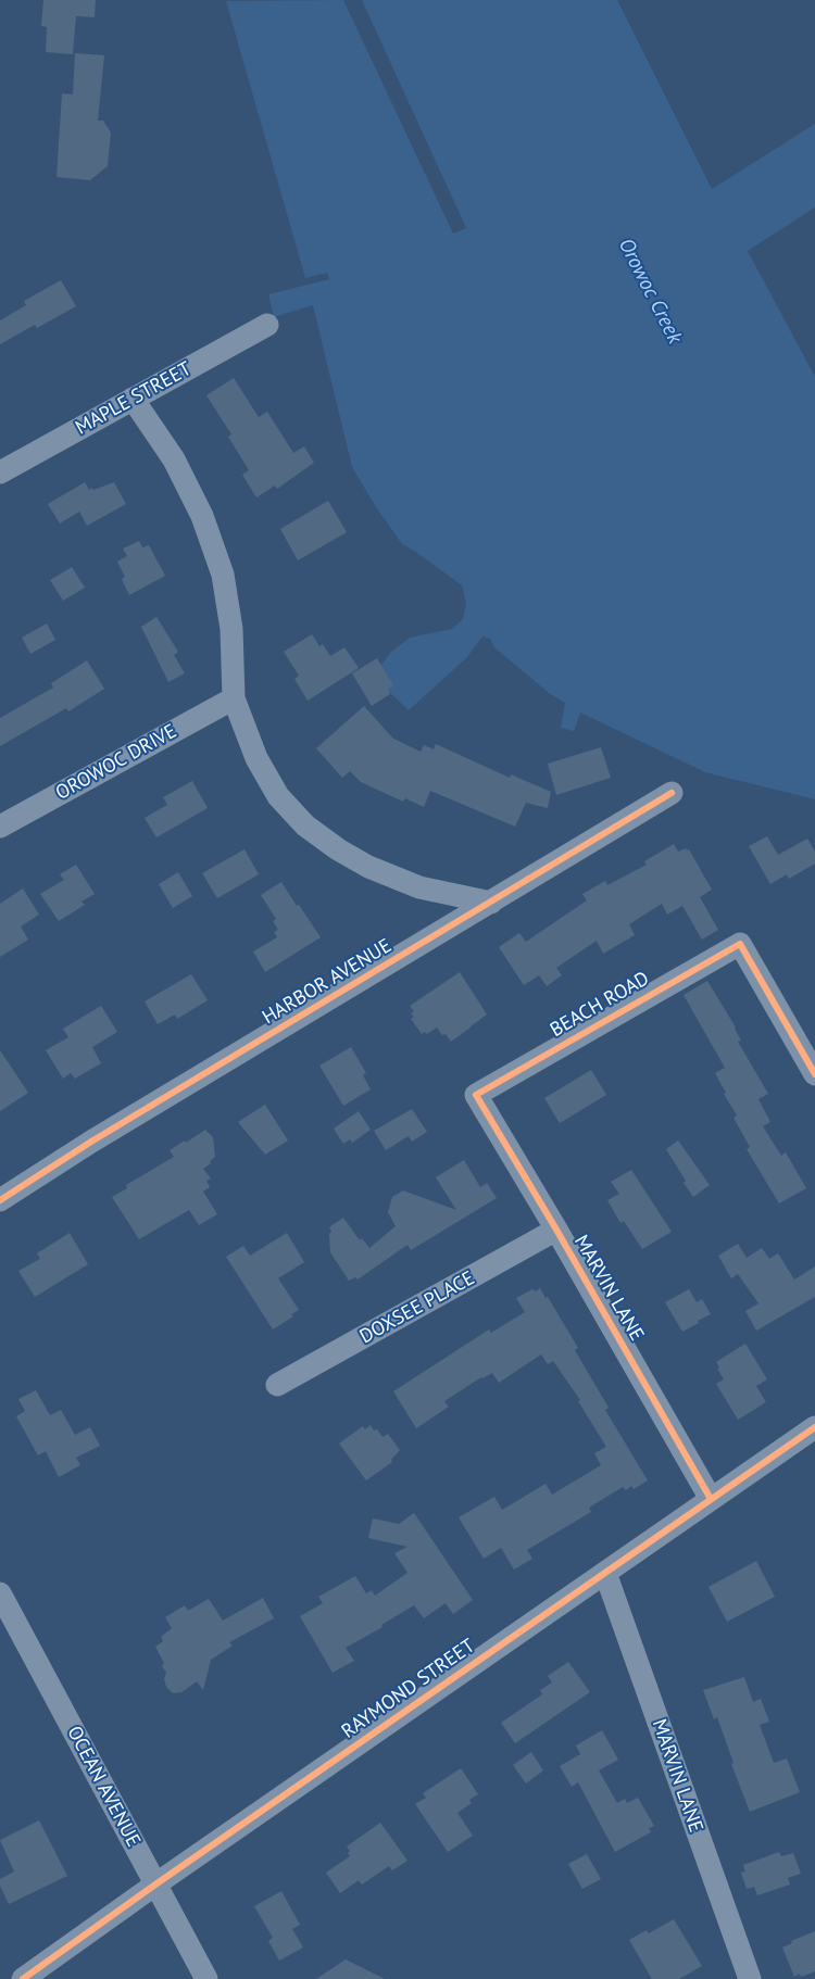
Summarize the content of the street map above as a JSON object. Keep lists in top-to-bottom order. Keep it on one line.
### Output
{"streets":{"street":["MAPLE STREET","OROWOC DRIVE","HARBOR AVENUE","BEACH ROAD","MARVIN LANE","DOXSEE PLACE","RAYMOND STREET","OCEAN AVENUE"]},"crossings":[["BEACH ROAD","MARVIN LANE"],["MARVIN LANE","DOXSEE PLACE"],["MARVIN LANE","RAYMOND STREET"],["RAYMOND STREET","OCEAN AVENUE"]],"water":["Orowoc Creek"]}
